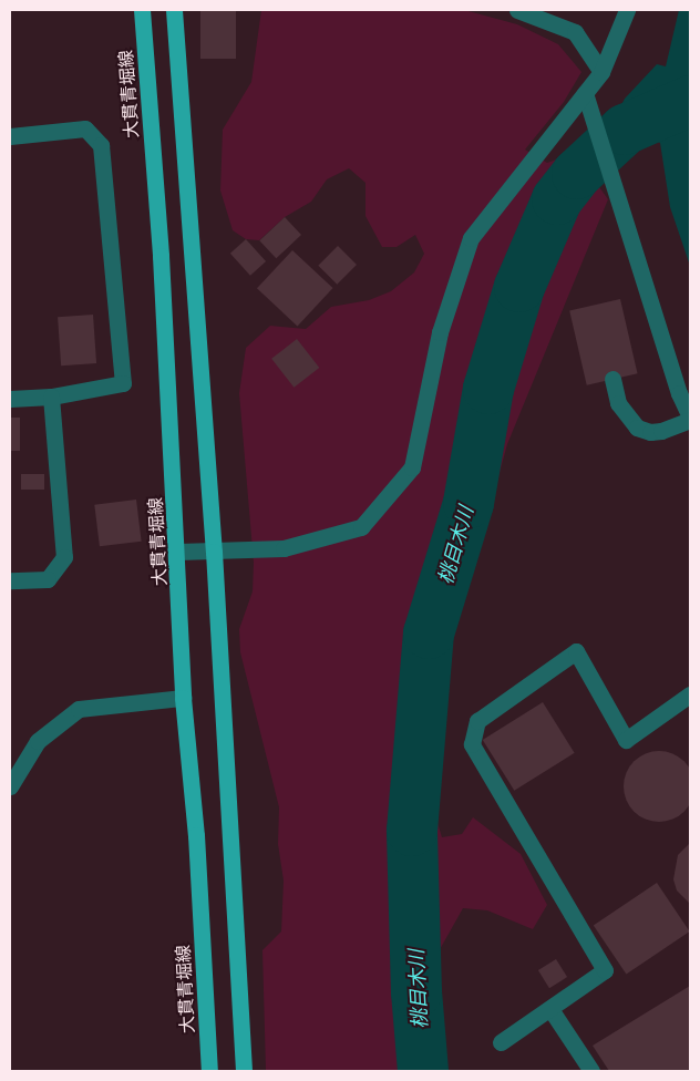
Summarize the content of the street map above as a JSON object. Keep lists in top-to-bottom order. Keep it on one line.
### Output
{"streets":{"main road":["大貫青堀線"]},"water":["桃目木川"]}
